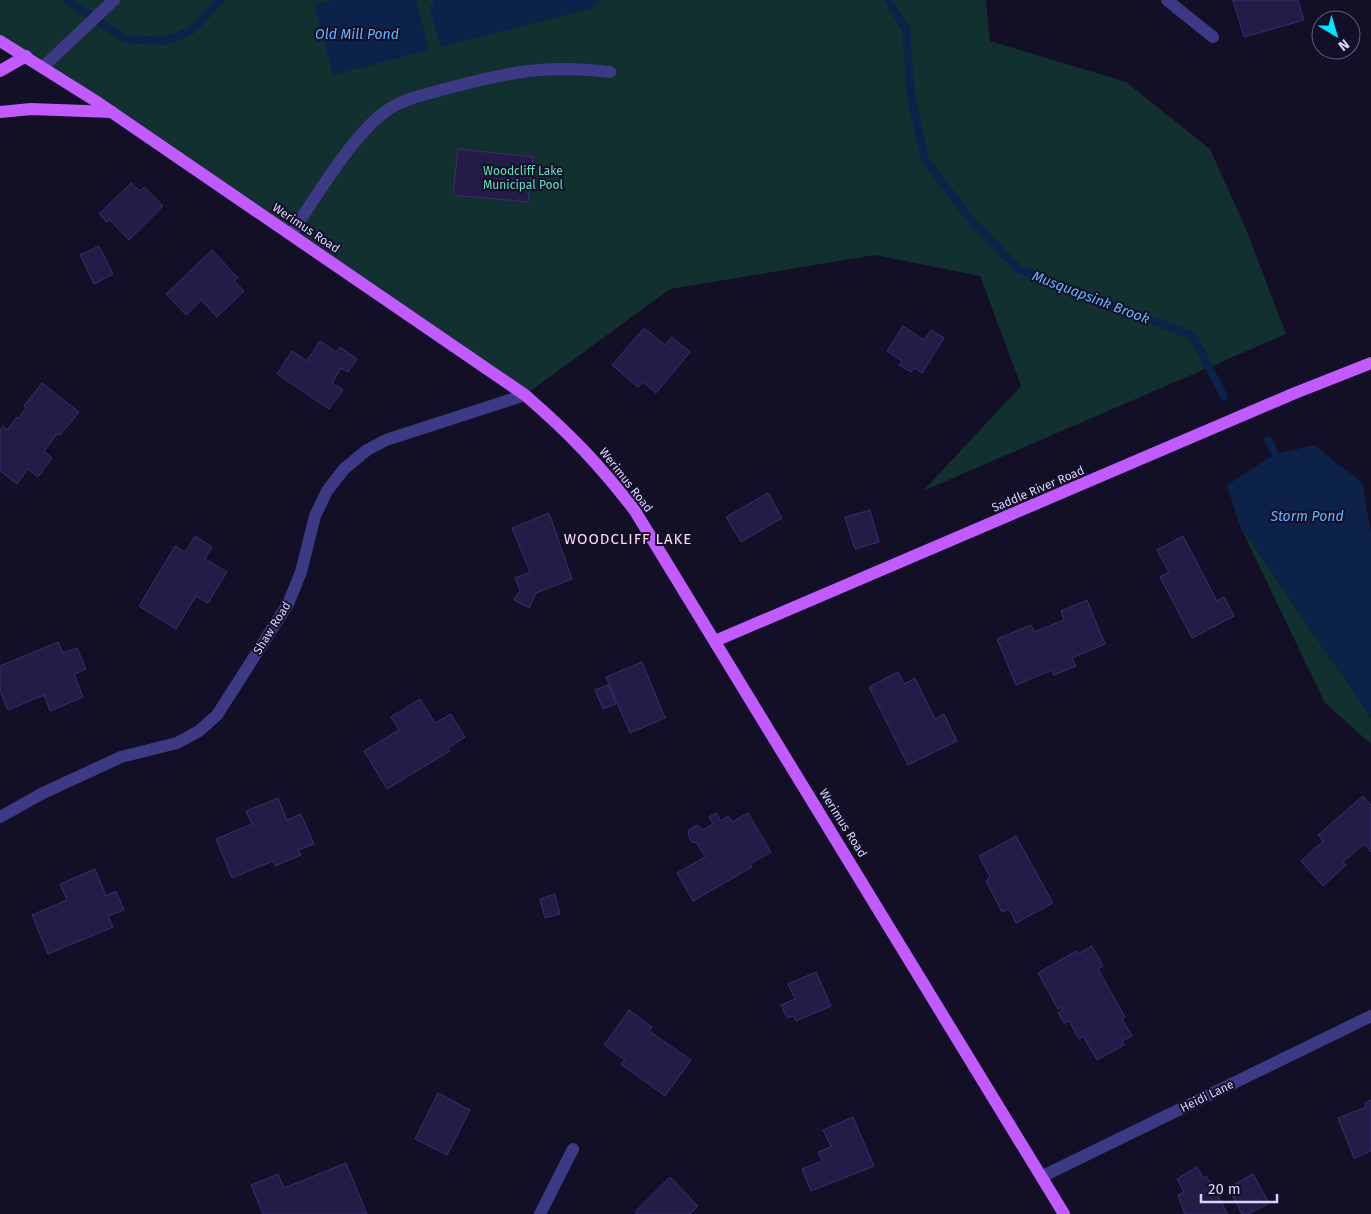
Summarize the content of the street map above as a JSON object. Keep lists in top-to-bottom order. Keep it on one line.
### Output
{"streets":{"main road":["Werimus Road","Saddle River Road"],"street":["Shaw Road","Heidi Lane"]},"crossings":[["Werimus Road","Saddle River Road"],["Werimus Road","Shaw Road"],["Werimus Road","Heidi Lane"]],"districts":["WOODCLIFF LAKE"],"water":["Old Mill Pond","Musquapsink Brook","Storm Pond"],"parks":["Woodcliff Lake Municipal Pool"],"scale_bar":"20 m","north":"bottom right"}
